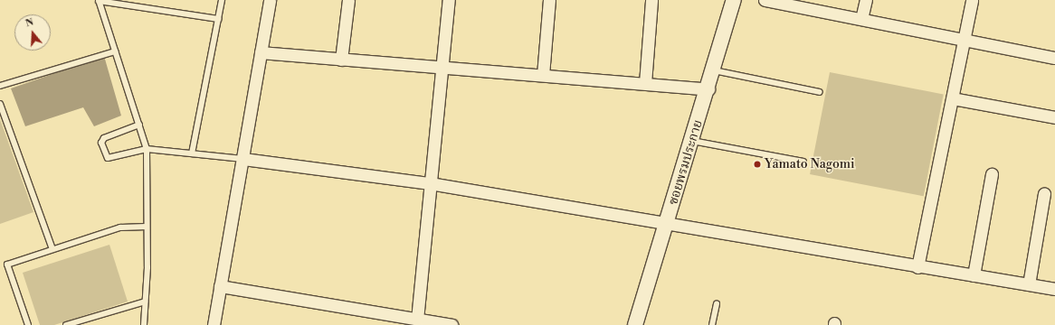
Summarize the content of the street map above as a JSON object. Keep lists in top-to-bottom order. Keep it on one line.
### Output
{"streets":{"street":["ซอยพรมประกาย"]},"places":["Yamato Nagomi"],"north":"top"}
